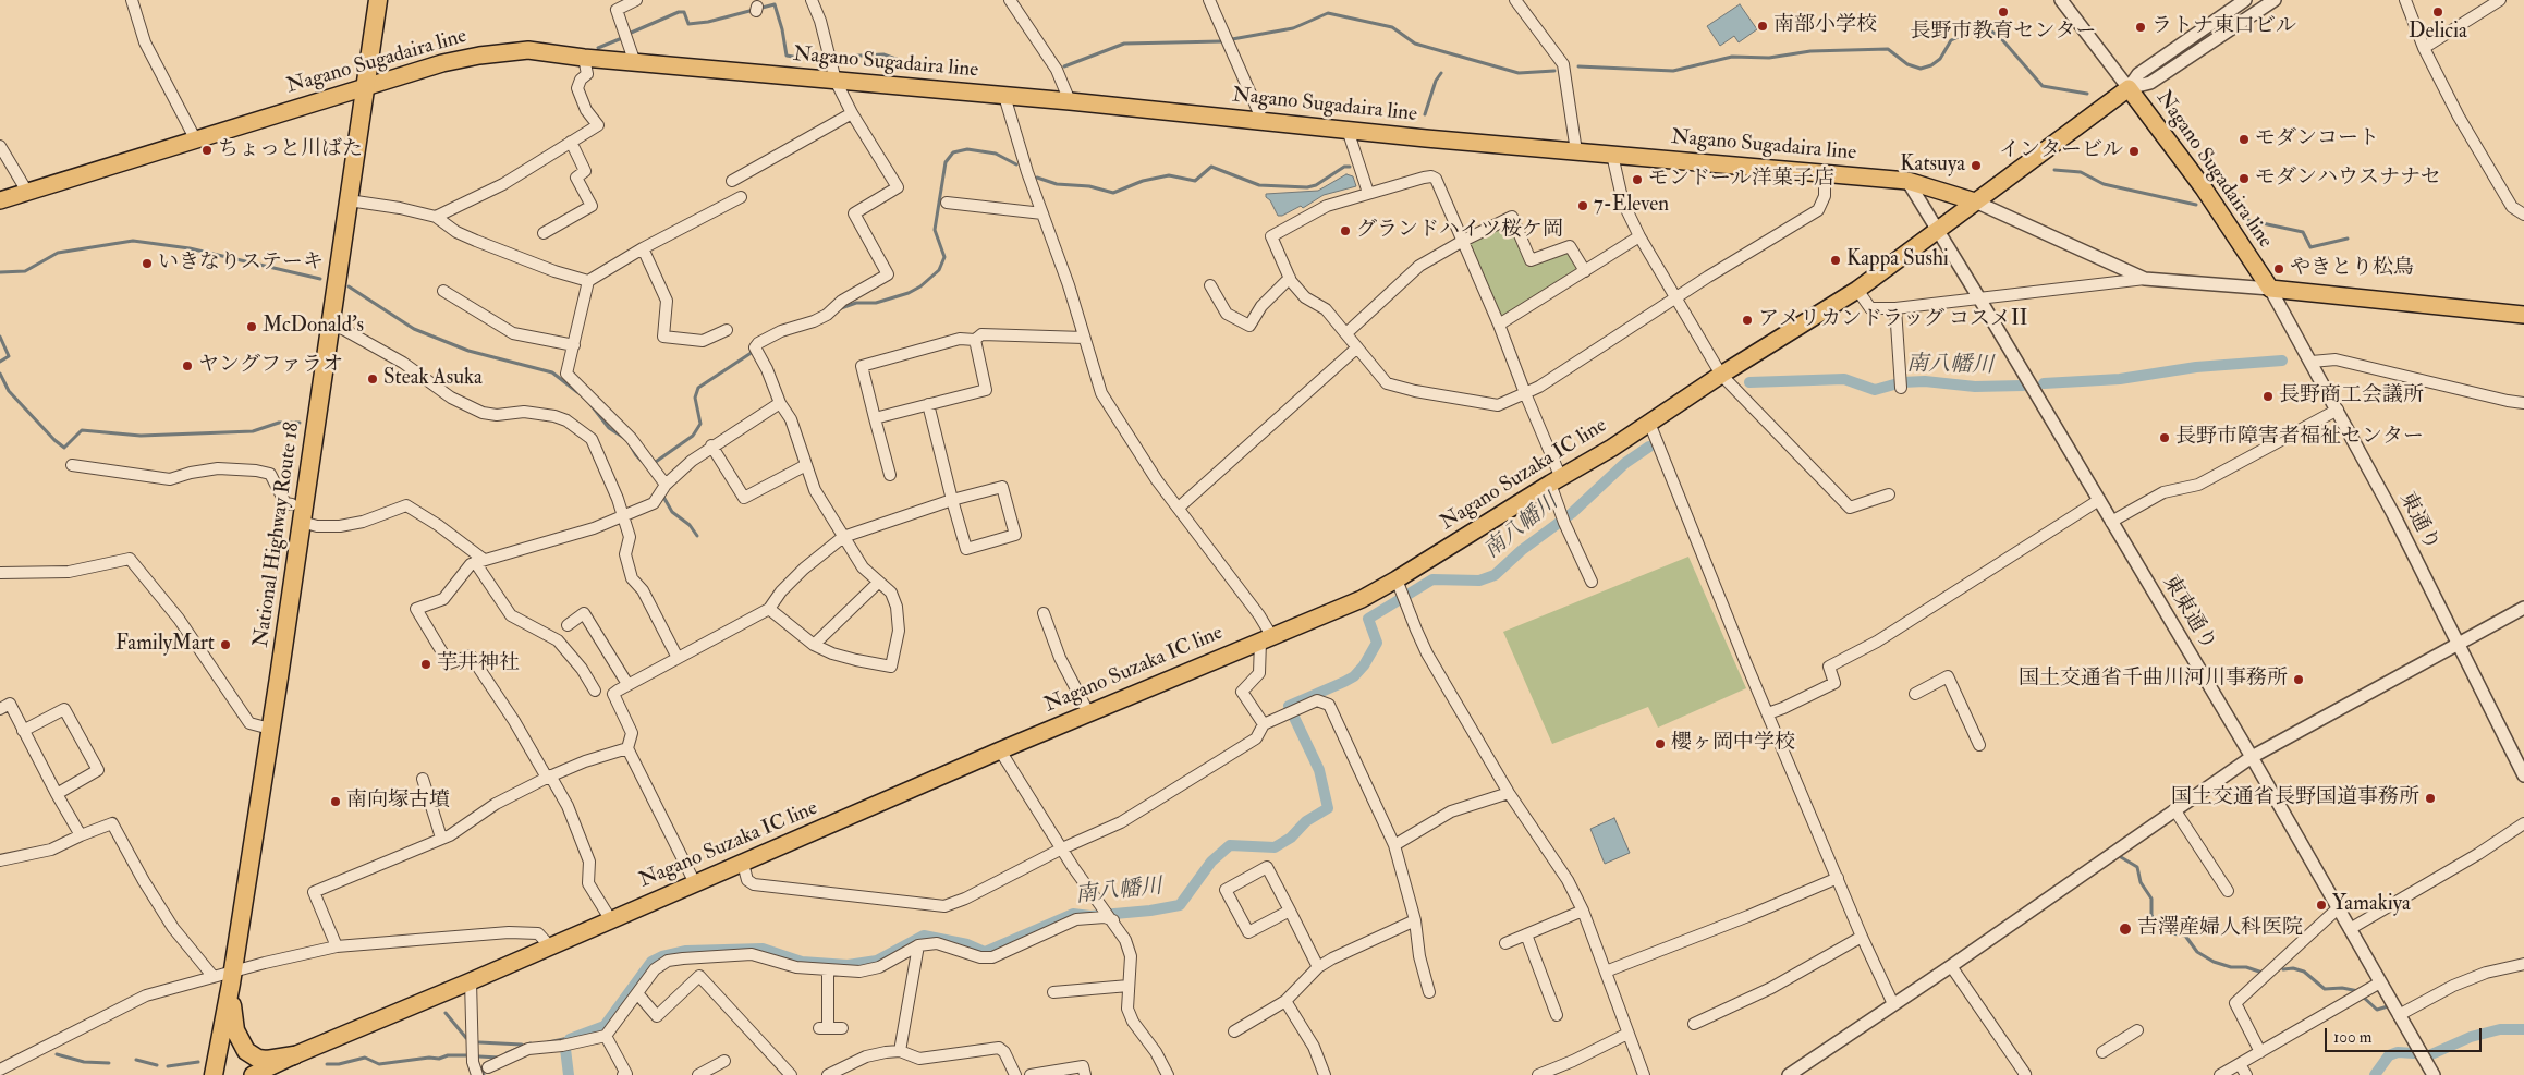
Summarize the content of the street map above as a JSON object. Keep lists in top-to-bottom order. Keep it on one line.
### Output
{"streets":{"highway":["National Highway Route 18"],"main road":["Nagano Sugadaira line","Nagano Suzaka IC line"],"street":["東通り","東東通り"]},"crossings":[["Nagano Sugadaira line","Nagano Suzaka IC line"],["Nagano Sugadaira line","東通り"],["Nagano Sugadaira line","National Highway Route 18"],["Nagano Sugadaira line","東東通り"],["Nagano Suzaka IC line","東東通り"]],"water":["南八幡川"],"places":["長野市教育センター","Delicia","南部小学校","ラトナ東口ビル","モダンコート","ちょっと川ばた","インタービル","Katsuya","モダンハウスナナセ","モンドール洋菓子店","7-Eleven","グランドハイツ桜ケ岡","Kappa Sushi","いきなりステーキ","やきとり松鳥","アメリカンドラッグ コスメII","McDonald's","ヤングファラオ","Steak Asuka","長野商工会議所","長野市障害者福祉センター","FamilyMart","芋井神社","国土交通省千曲川河川事務所","櫻ヶ岡中学校","国土交通省長野国道事務所","南向塚古墳","Yamakiya","吉澤産婦人科医院"],"scale_bar":"100 m"}
